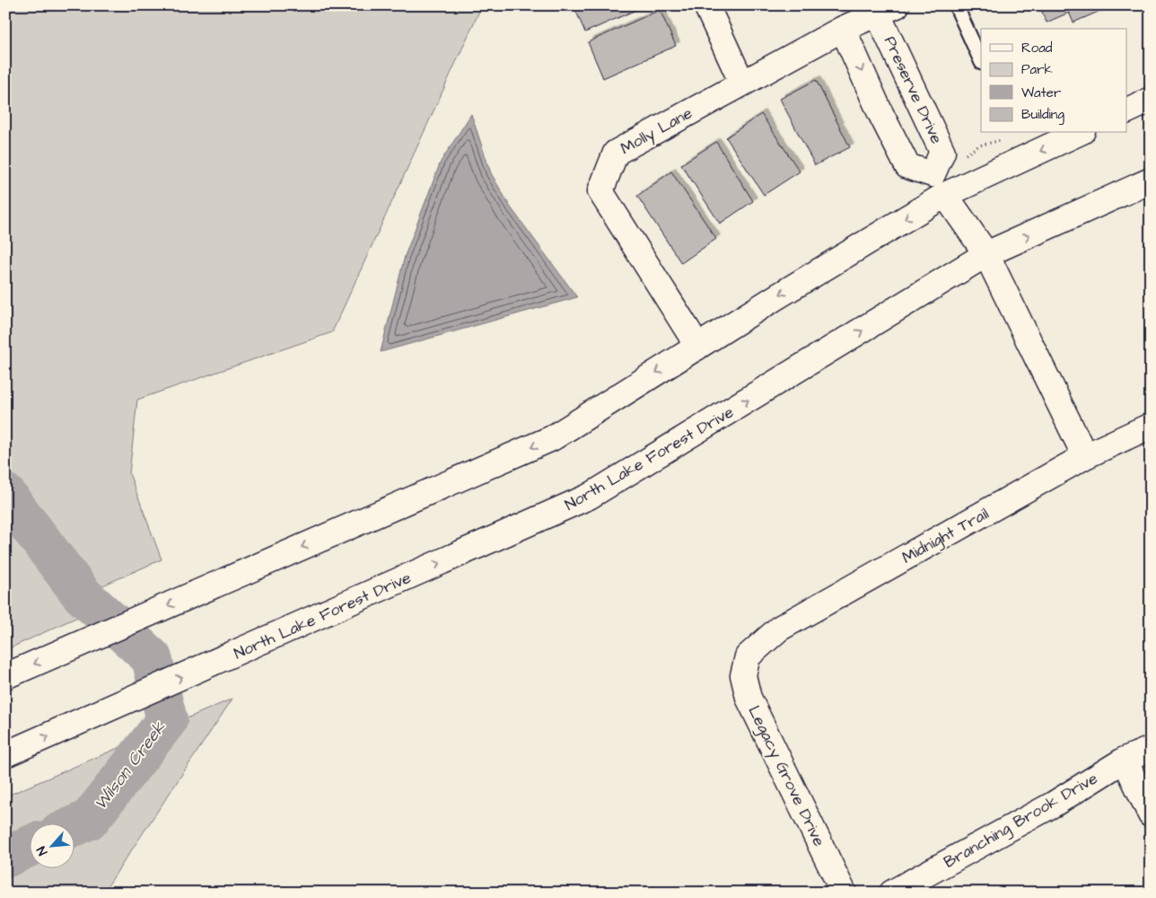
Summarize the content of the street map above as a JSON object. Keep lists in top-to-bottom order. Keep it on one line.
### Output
{"streets":{"main road":["Preserve Drive","Molly Lane","North Lake Forest Drive","Midnight Trail","Legacy Grove Drive","Branching Brook Drive"]},"crossings":[["Preserve Drive","Molly Lane"],["Midnight Trail","Legacy Grove Drive"]],"water":["Wilson Creek"],"legend":["Road","Park","Water","Building"],"north":"bottom left"}
